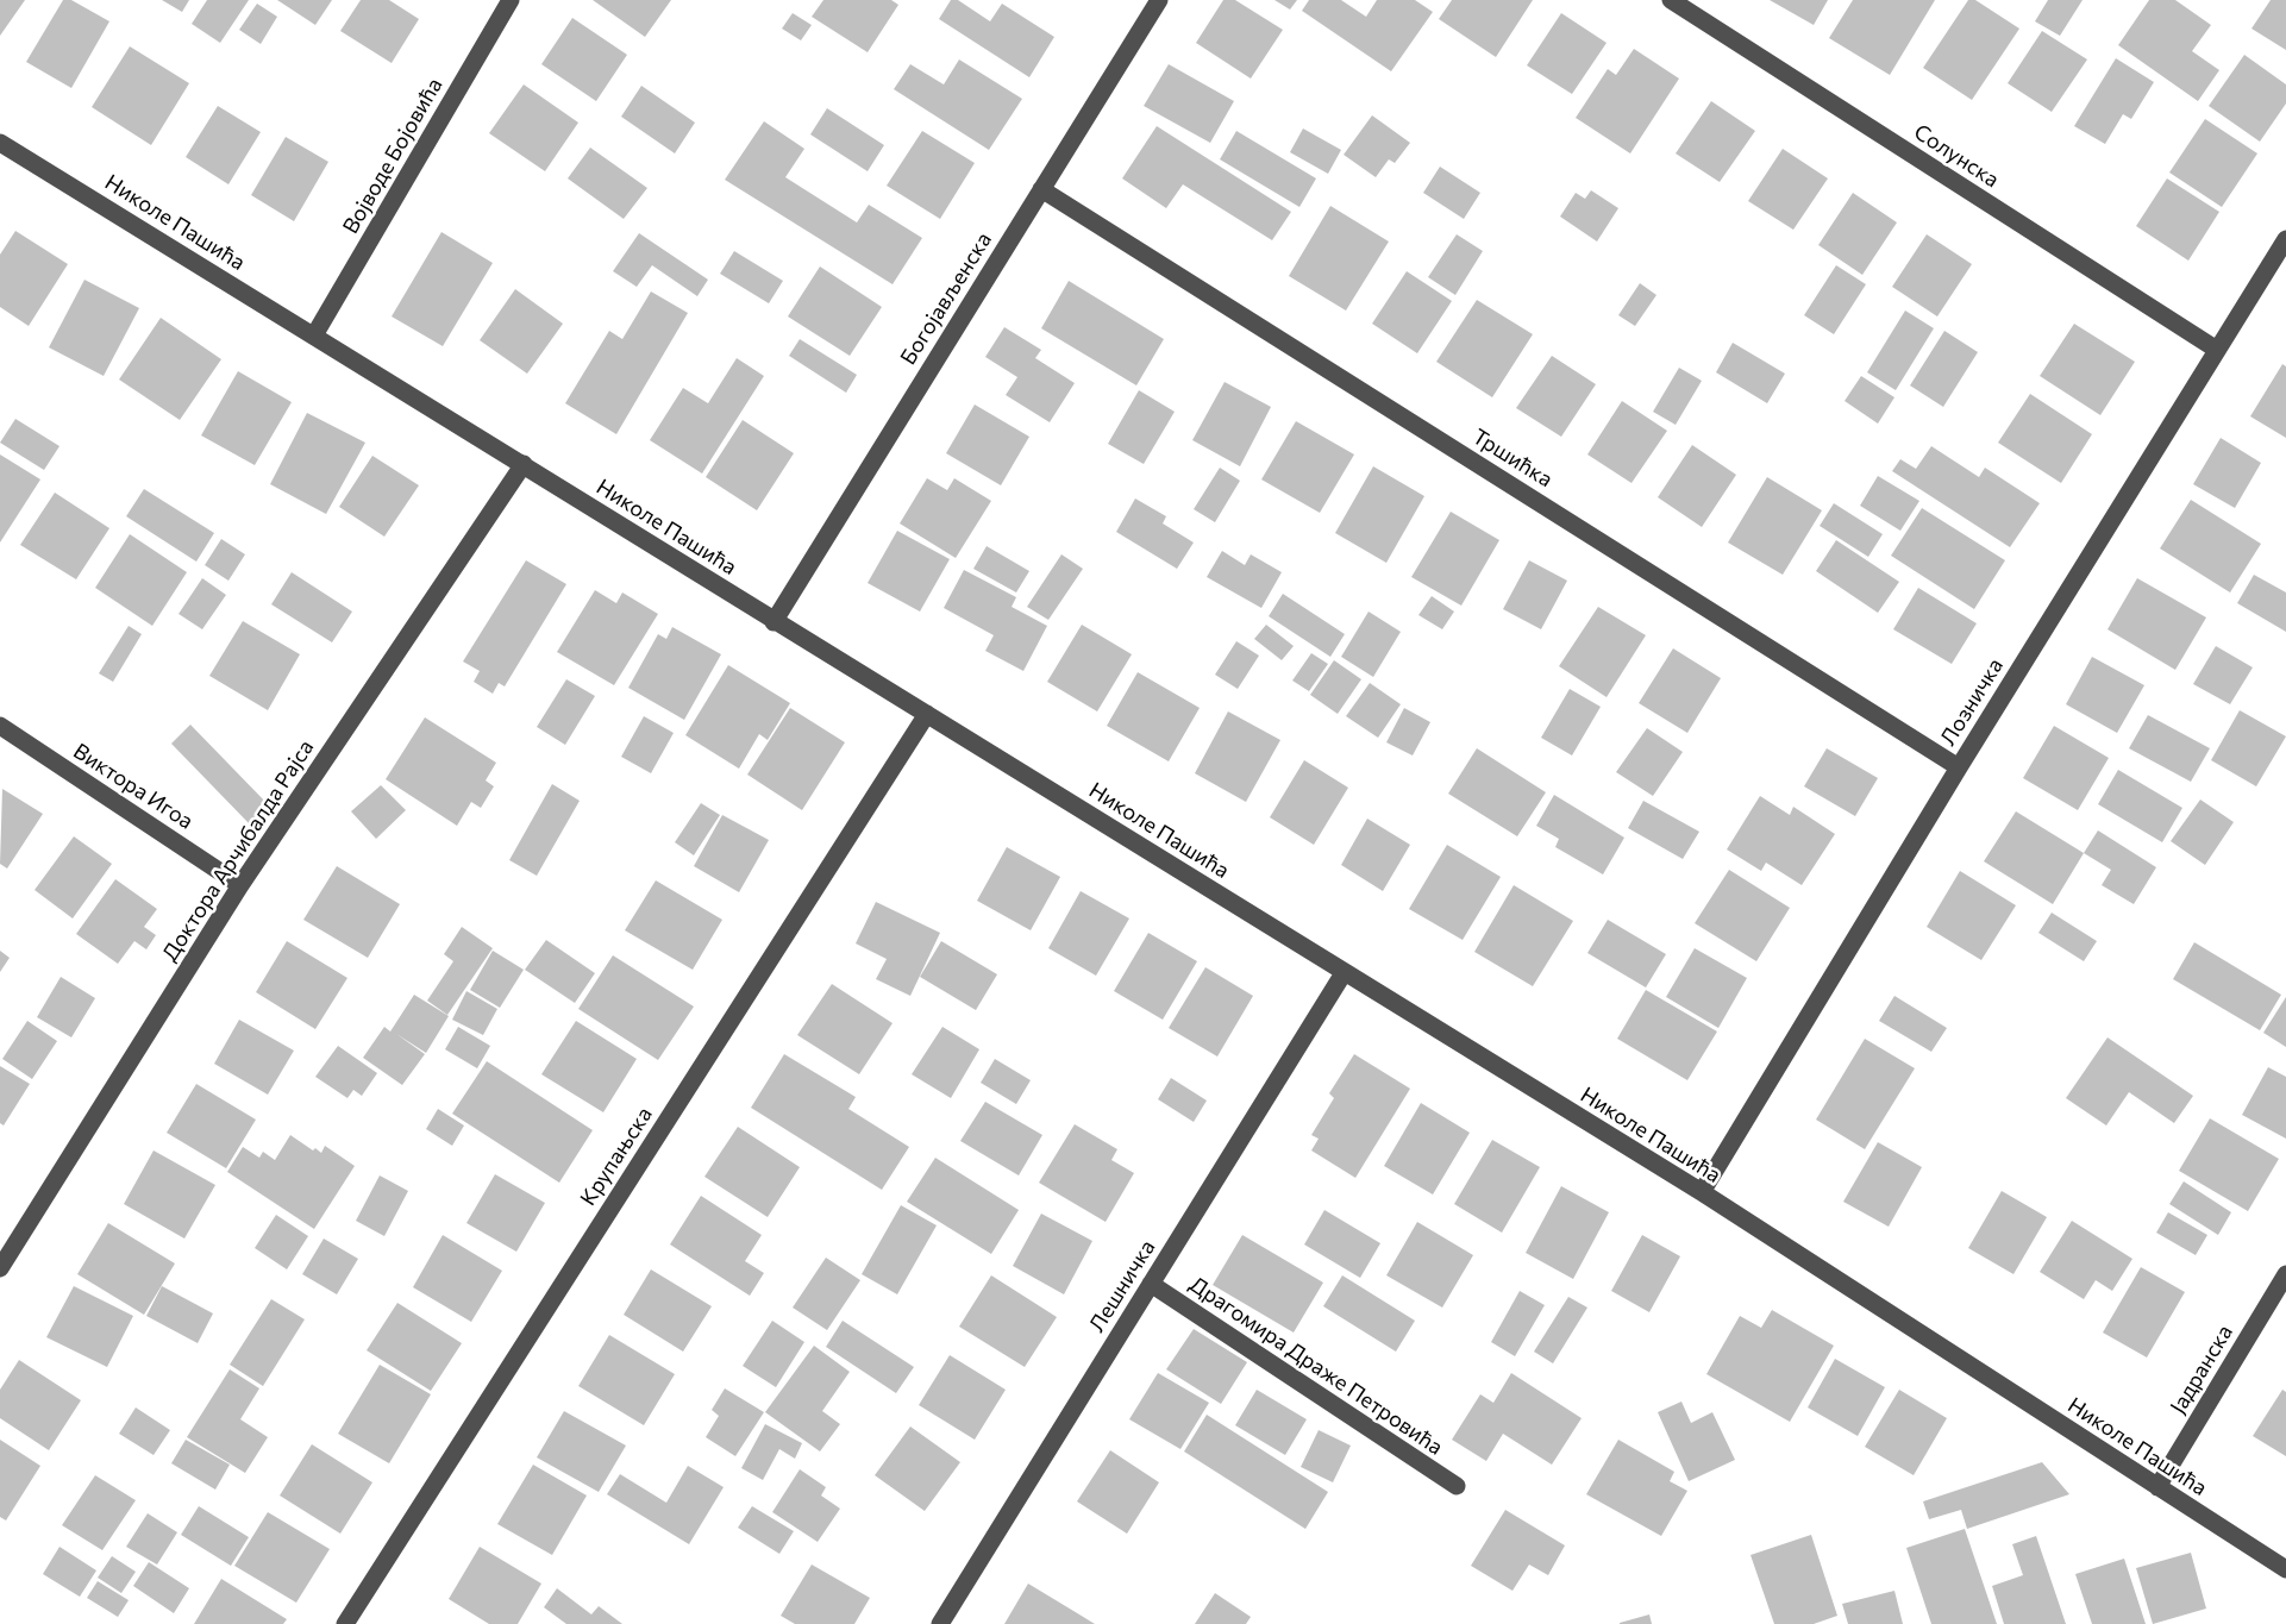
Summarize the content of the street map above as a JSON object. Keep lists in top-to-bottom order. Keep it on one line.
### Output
{"streets":{"street":["Војводе Бојовића","Солунска","Николе Пашића","Богојављенска","Тршићка","Лозничка","Виктора Игоа","Доктора Арчибалда Рајса","Крупањска","Лешничка","Драгомира Драже Петровића","Јадранска"]},"crossings":[["Војводе Бојовића","Николе Пашића"],["Солунска","Лозничка"],["Николе Пашића","Богојављенска"],["Николе Пашића","Лозничка"],["Николе Пашића","Доктора Арчибалда Рајса"],["Николе Пашића","Крупањска"],["Николе Пашића","Лешничка"],["Николе Пашића","Јадранска"],["Богојављенска","Тршићка"],["Тршићка","Лозничка"],["Виктора Игоа","Доктора Арчибалда Рајса"],["Лешничка","Драгомира Драже Петровића"]]}
